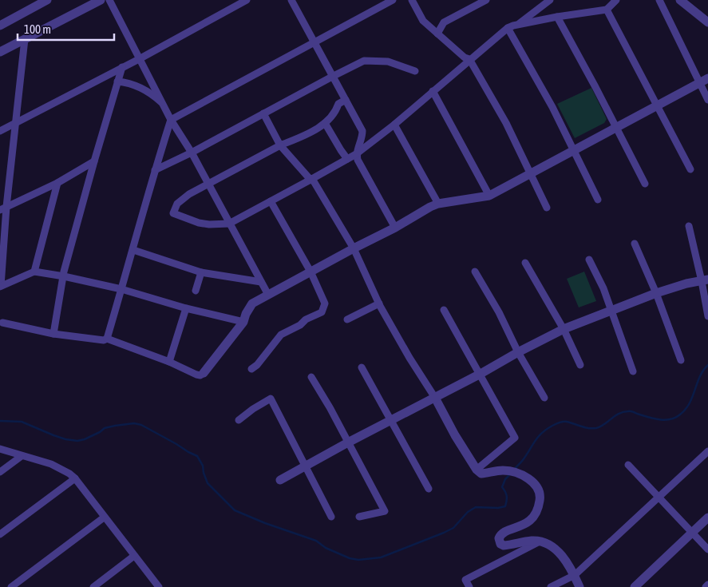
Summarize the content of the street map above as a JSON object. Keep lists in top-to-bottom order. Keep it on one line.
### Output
{"scale_bar":"100 m"}
